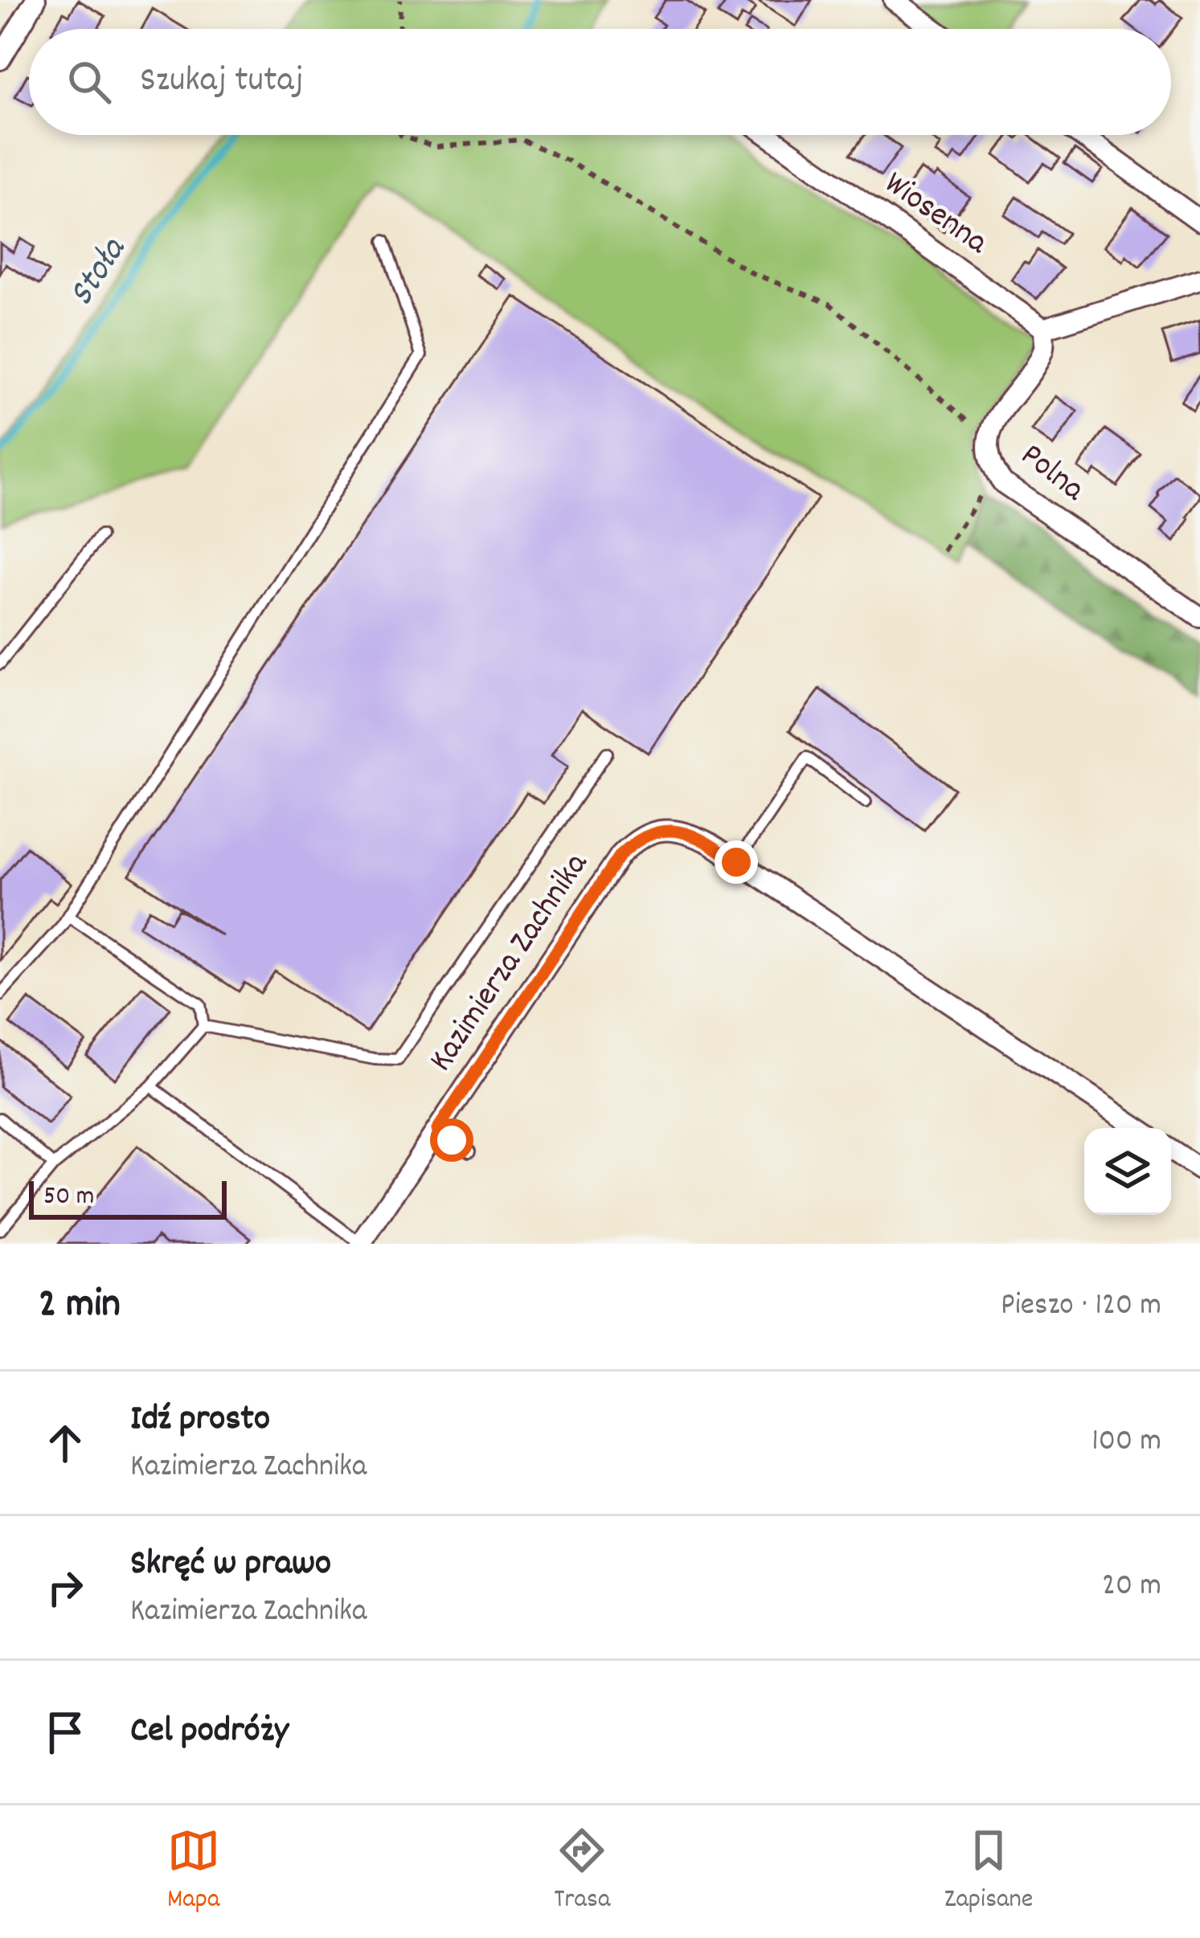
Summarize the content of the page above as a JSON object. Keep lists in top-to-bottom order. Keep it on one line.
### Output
{"streets":{"street":["Wiosenna","Polna","Kazimierza Zachnika"]},"crossings":[["Wiosenna","Polna"]],"water":["Stoła"],"scale_bar":"50 m","page":{"search":"Szukaj tutaj","scale":"50 m","heading":["2 min","Pieszo · 120 m"],"list":[["Idź prosto","Kazimierza Zachnika","100 m"],["Skręć w prawo","Kazimierza Zachnika","20 m"],"Cel podróży"],"nav":["Mapa","Trasa","Zapisane"]}}
